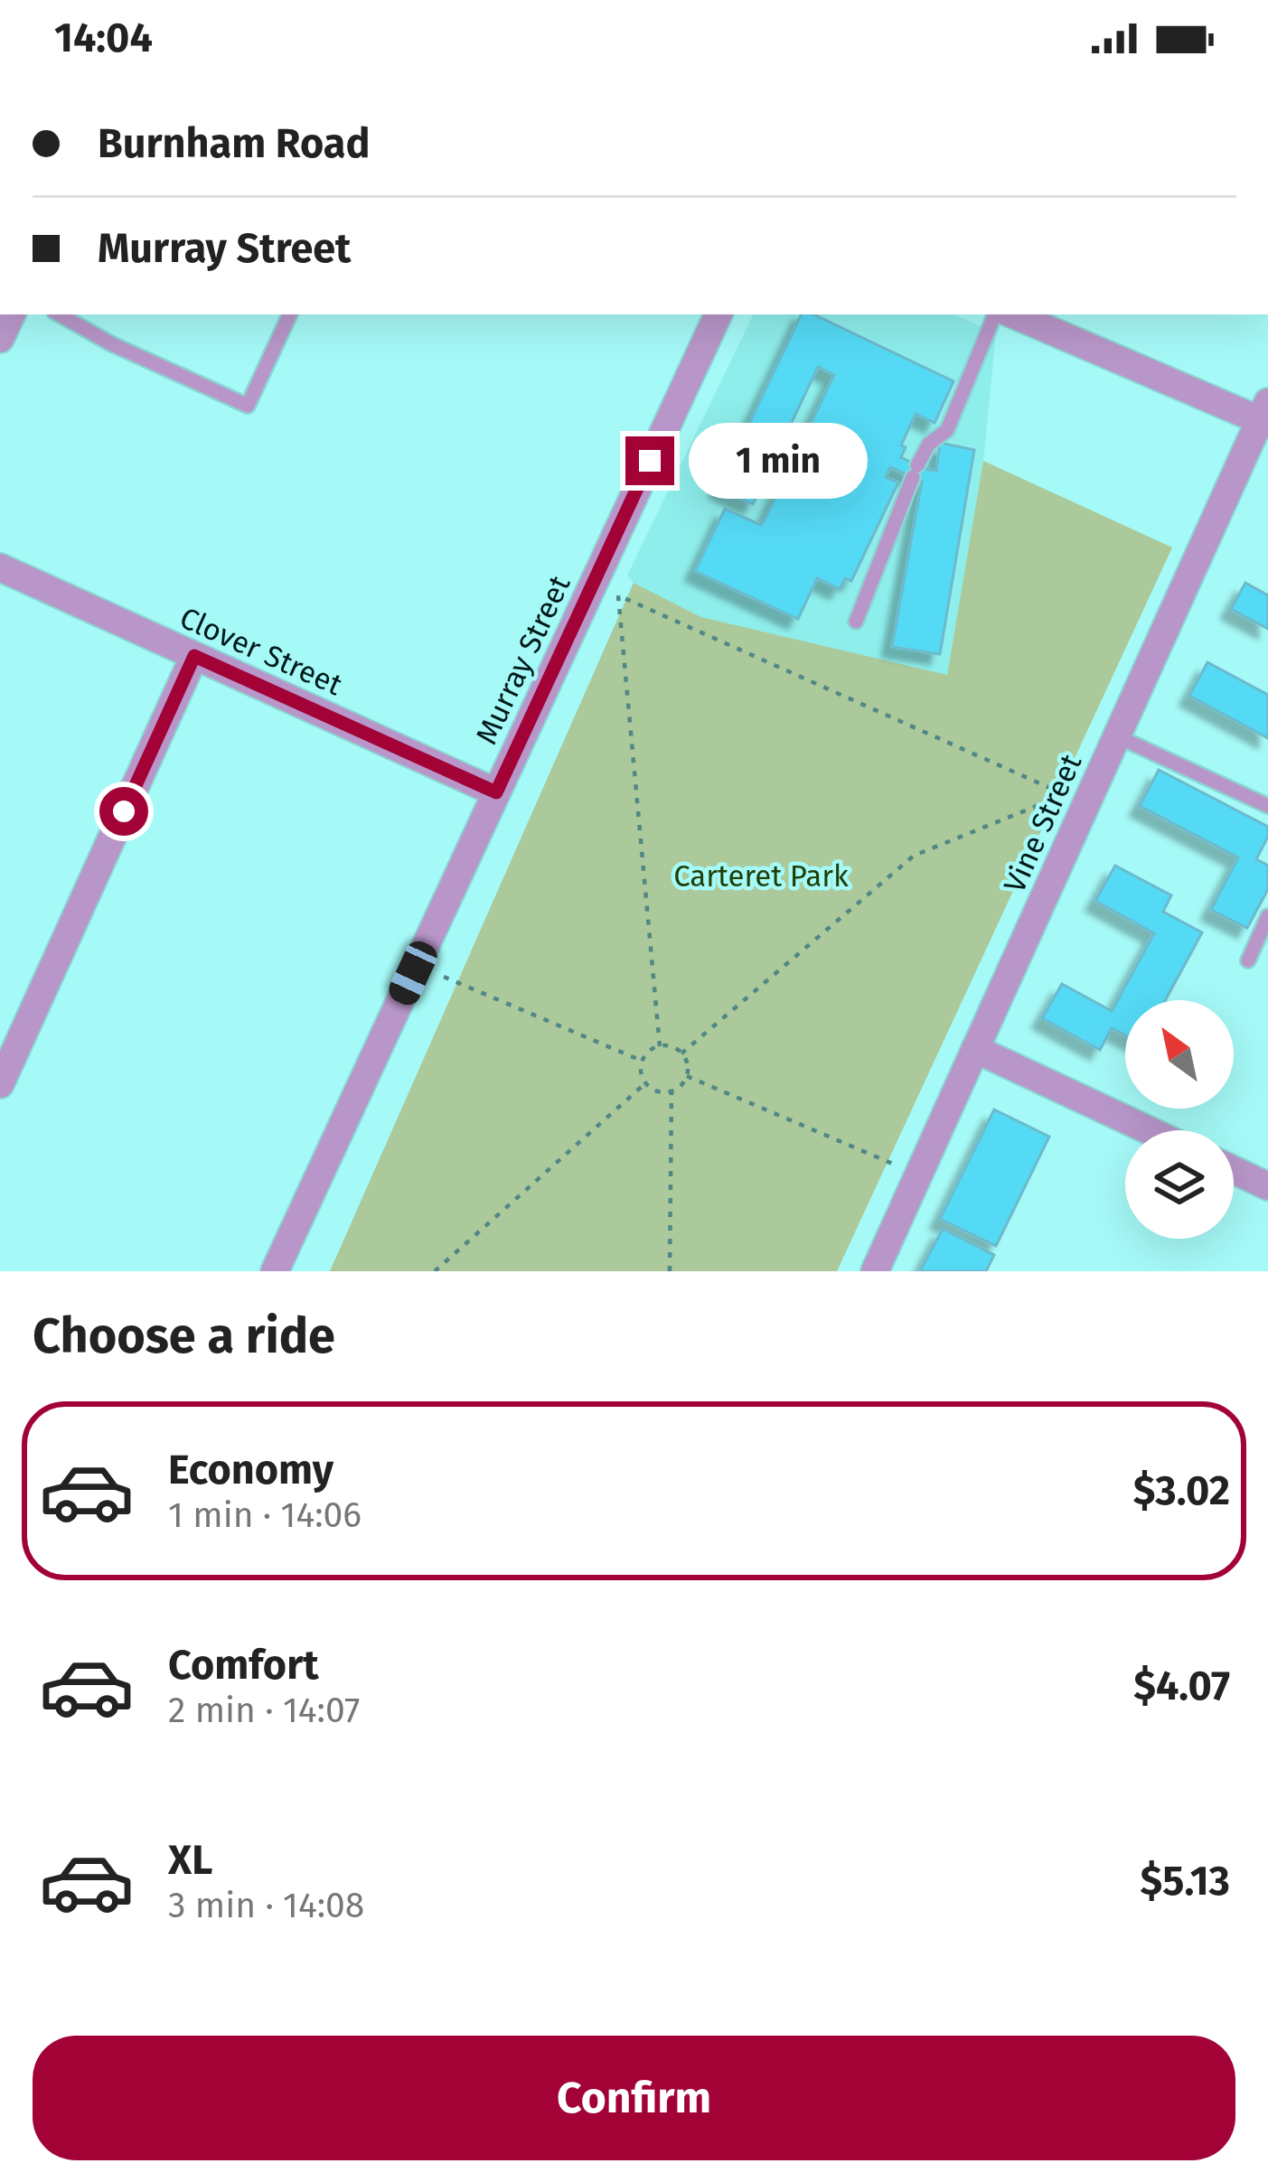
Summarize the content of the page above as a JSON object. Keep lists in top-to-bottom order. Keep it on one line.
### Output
{"streets":{"street":["Clover Street","Murray Street","Vine Street"]},"crossings":[["Clover Street","Murray Street"]],"parks":["Carteret Park"],"north":"top left","page":{"status":"14:04","banner":["Burnham Road","Murray Street"],"bubble":"1 min","heading":"Choose a ride","list":[{"name":"Economy","note":"1 min · 14:06","value":"$3.02"},{"name":"Comfort","note":"2 min · 14:07","value":"$4.07"},{"name":"XL","note":"3 min · 14:08","value":"$5.13"}],"buttons":"Confirm"}}
